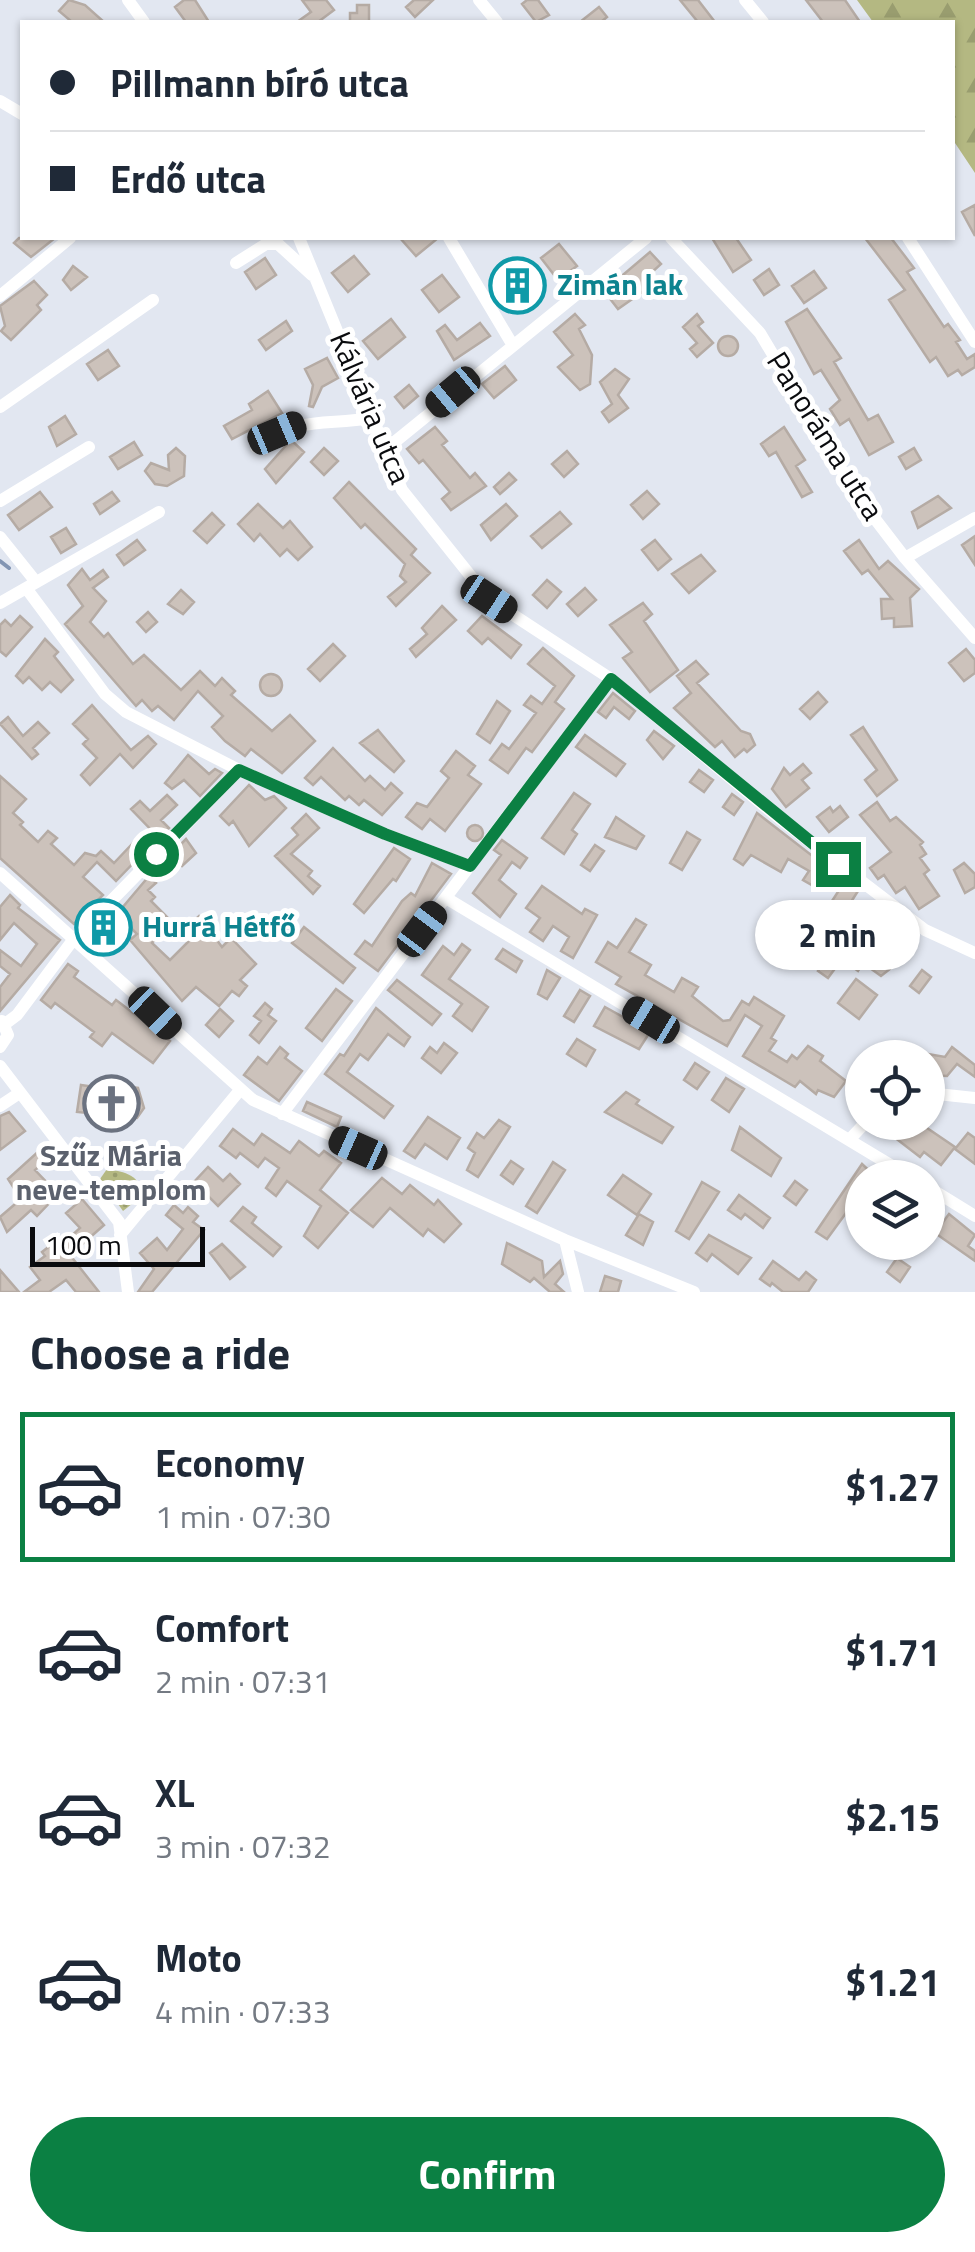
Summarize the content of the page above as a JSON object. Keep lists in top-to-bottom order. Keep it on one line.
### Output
{"streets":{"street":["Kálvária utca","Panoráma utca"]},"places":{"building":["Zimán lak","Hurrá Hétfő"],"church":["Szűz Mária neve-templom"]},"scale_bar":"100 m","page":{"banner":["Pillmann bíró utca","Erdő utca"],"bubble":"2 min","scale":"100 m","heading":"Choose a ride","list":[{"name":"Economy","note":"1 min · 07:30","value":"$1.27"},{"name":"Comfort","note":"2 min · 07:31","value":"$1.71"},{"name":"XL","note":"3 min · 07:32","value":"$2.15"},{"name":"Moto","note":"4 min · 07:33","value":"$1.21"}],"buttons":"Confirm"}}
